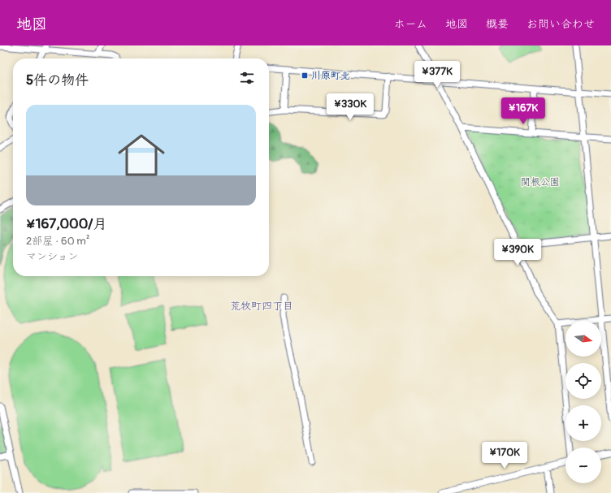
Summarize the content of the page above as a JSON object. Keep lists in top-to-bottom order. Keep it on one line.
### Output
{"districts":["荒牧町四丁目"],"parks":["関根公園"],"places":{"transit":["川原町北"]},"north":"right","page":{"header":"地図","nav":["ホーム","地図","概要","お問い合わせ"],"heading":"5件の物件","price":["¥377K","¥330K","¥167K","¥390K","¥170K"],"list":[{"name":"¥167,000/月","note":"2部屋 · 60 m² · マンション"}],"map_buttons":["+","−"]}}
